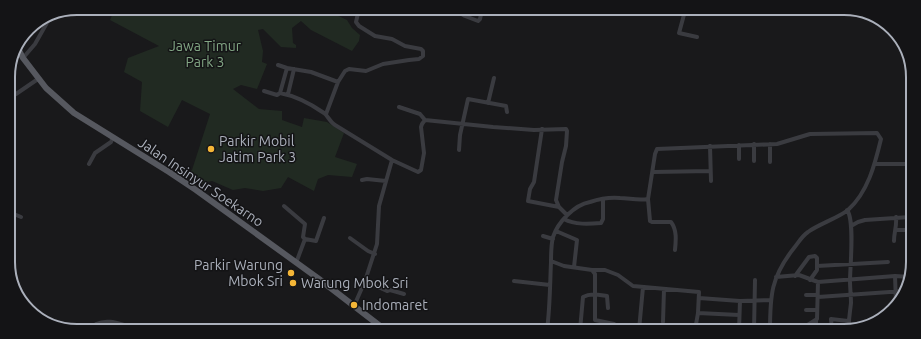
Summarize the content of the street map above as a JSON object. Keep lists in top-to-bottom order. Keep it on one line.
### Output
{"streets":{"main road":["Jalan Insinyur Soekarno"]},"parks":["Jawa Timur Park 3"],"places":["Parkir Mobil Jatim Park 3","Parkir Warung Mbok Sri","Warung Mbok Sri","Indomaret"]}
